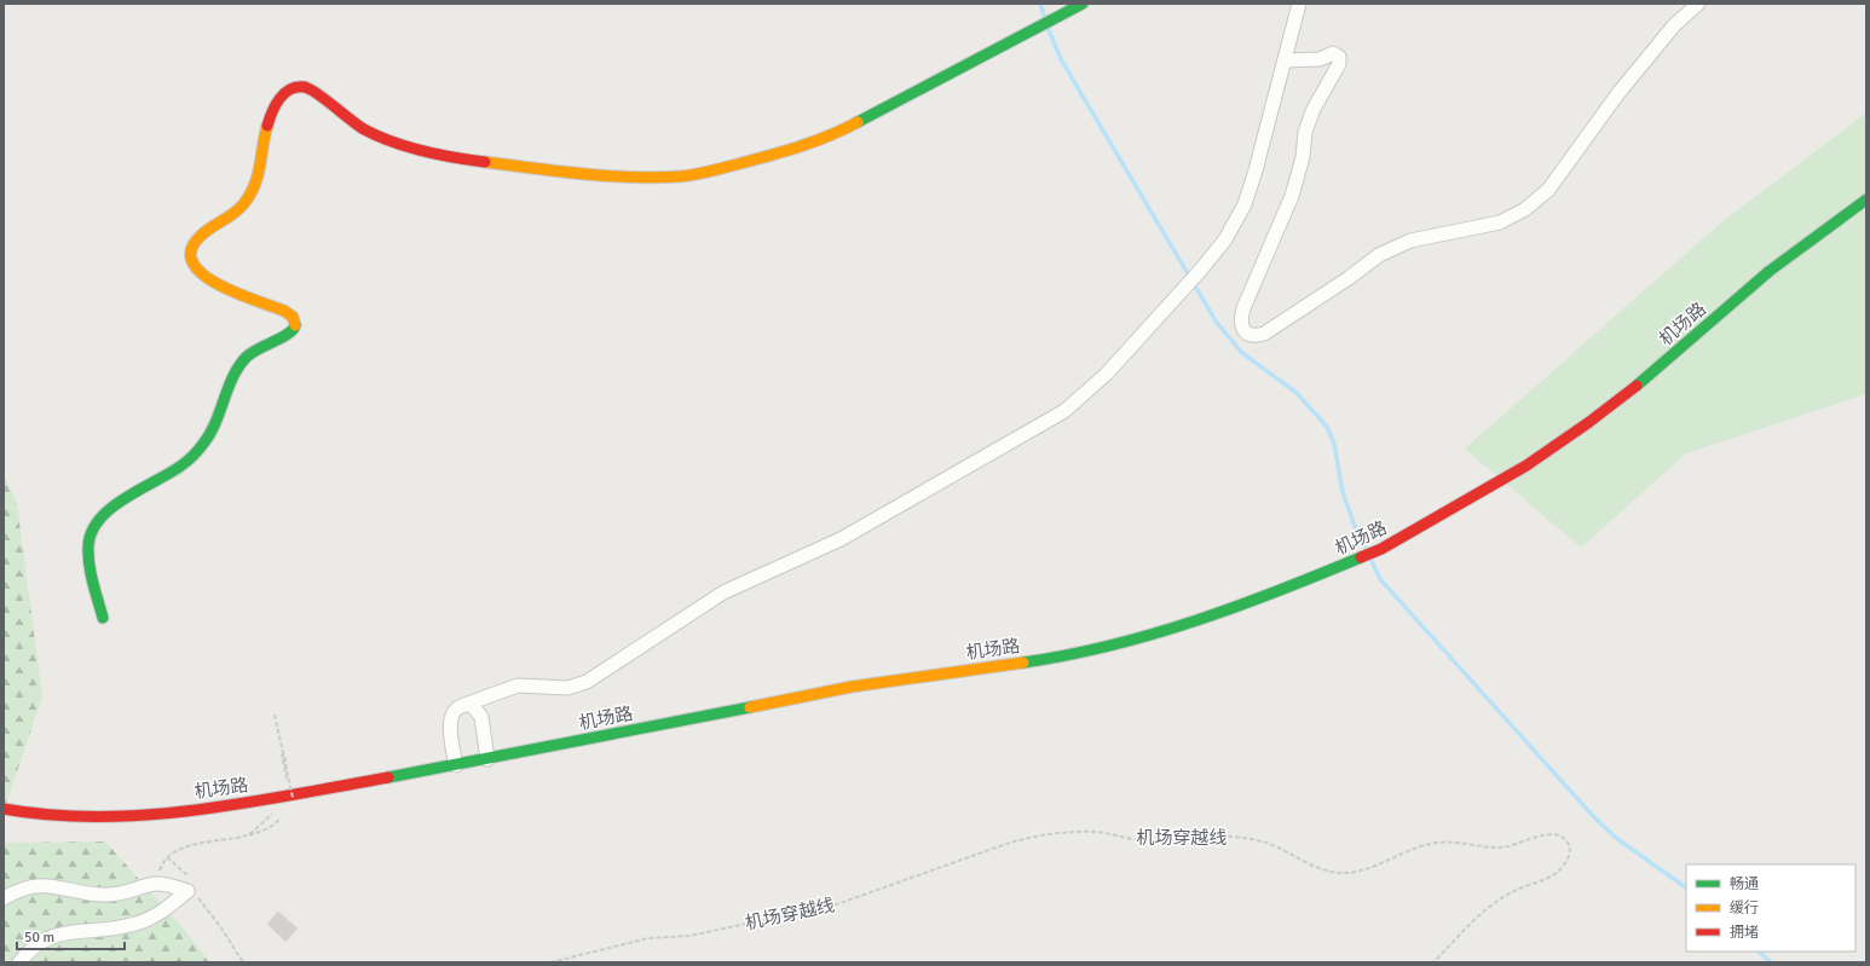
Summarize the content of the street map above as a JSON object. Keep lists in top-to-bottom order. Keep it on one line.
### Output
{"streets":{"street":["机场路"],"path":["机场穿越线"]},"legend":["畅通","缓行","拥堵"],"scale_bar":"50 m"}
